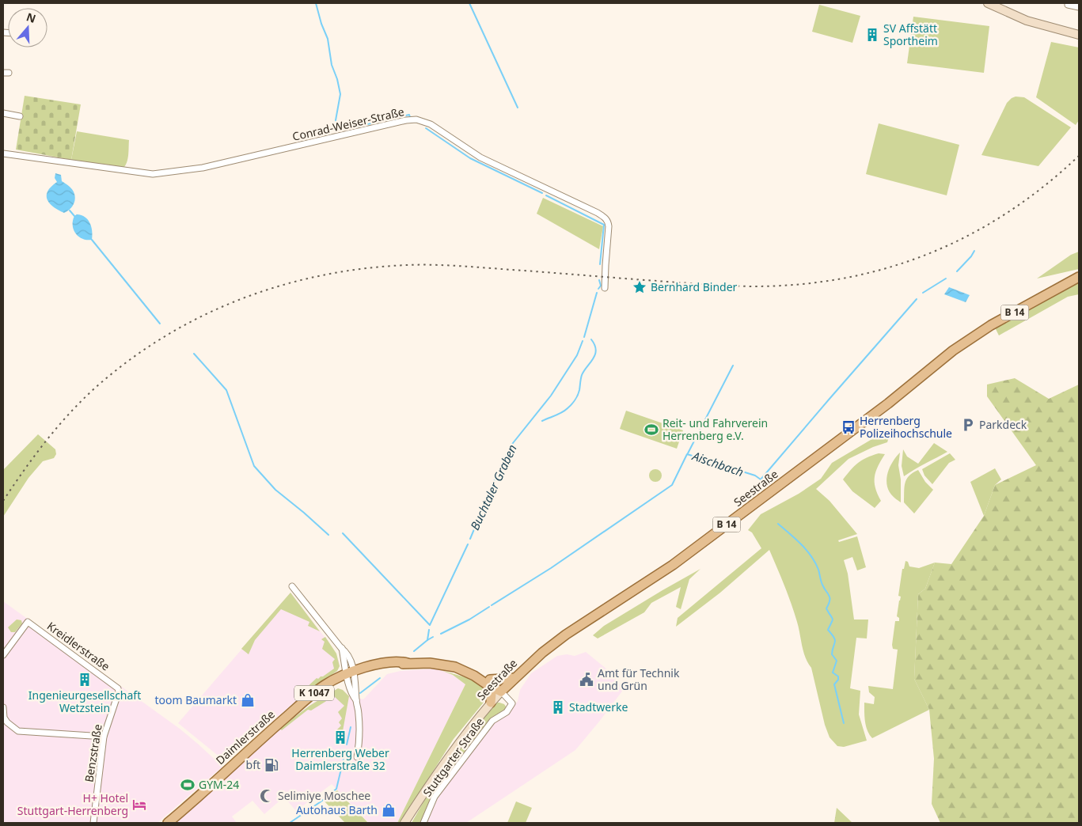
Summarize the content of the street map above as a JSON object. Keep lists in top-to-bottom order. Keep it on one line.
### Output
{"streets":{"main road":["B 14","Seestraße","K 1047","Daimlerstraße"],"street":["Conrad-Weiser-Straße","Kreidlerstraße","Benzstraße","Stuttgarter Straße"]},"crossings":[["Seestraße","Daimlerstraße"],["Seestraße","Stuttgarter Straße"],["Kreidlerstraße","Benzstraße"],["Daimlerstraße","Stuttgarter Straße"]],"water":["Aischbach","Buchtaler Graben"],"places":{"building":["SV Affstätt Sportheim","Ingenieurgesellschaft Wetzstein","Stadtwerke","Herrenberg Weber Daimlerstraße 32"],"place":["Bernhard Binder"],"parking":["Parkdeck"],"bus stop":["Herrenberg Polizeihochschule"],"sports":["Reit- und Fahrverein Herrenberg e.V.","GYM-24"],"public building":["Amt für Technik und Grün"],"shop":["toom Baumarkt","Autohaus Barth"],"fuel station":["bft"],"mosque":["Selimiye Moschee"],"hotel":["H+ Hotel Stuttgart-Herrenberg"]},"north":"top"}
